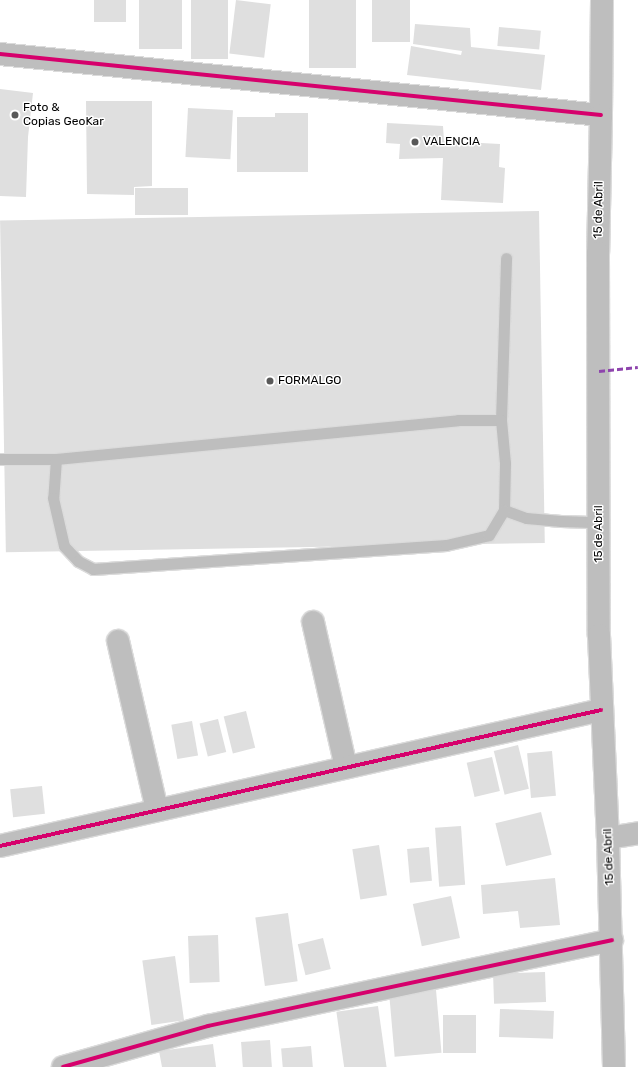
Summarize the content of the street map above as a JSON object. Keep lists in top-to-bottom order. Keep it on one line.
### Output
{"streets":{"street":["15 de Abril"]},"places":["Foto & Copias GeoKar","VALENCIA","FORMALGO"]}
